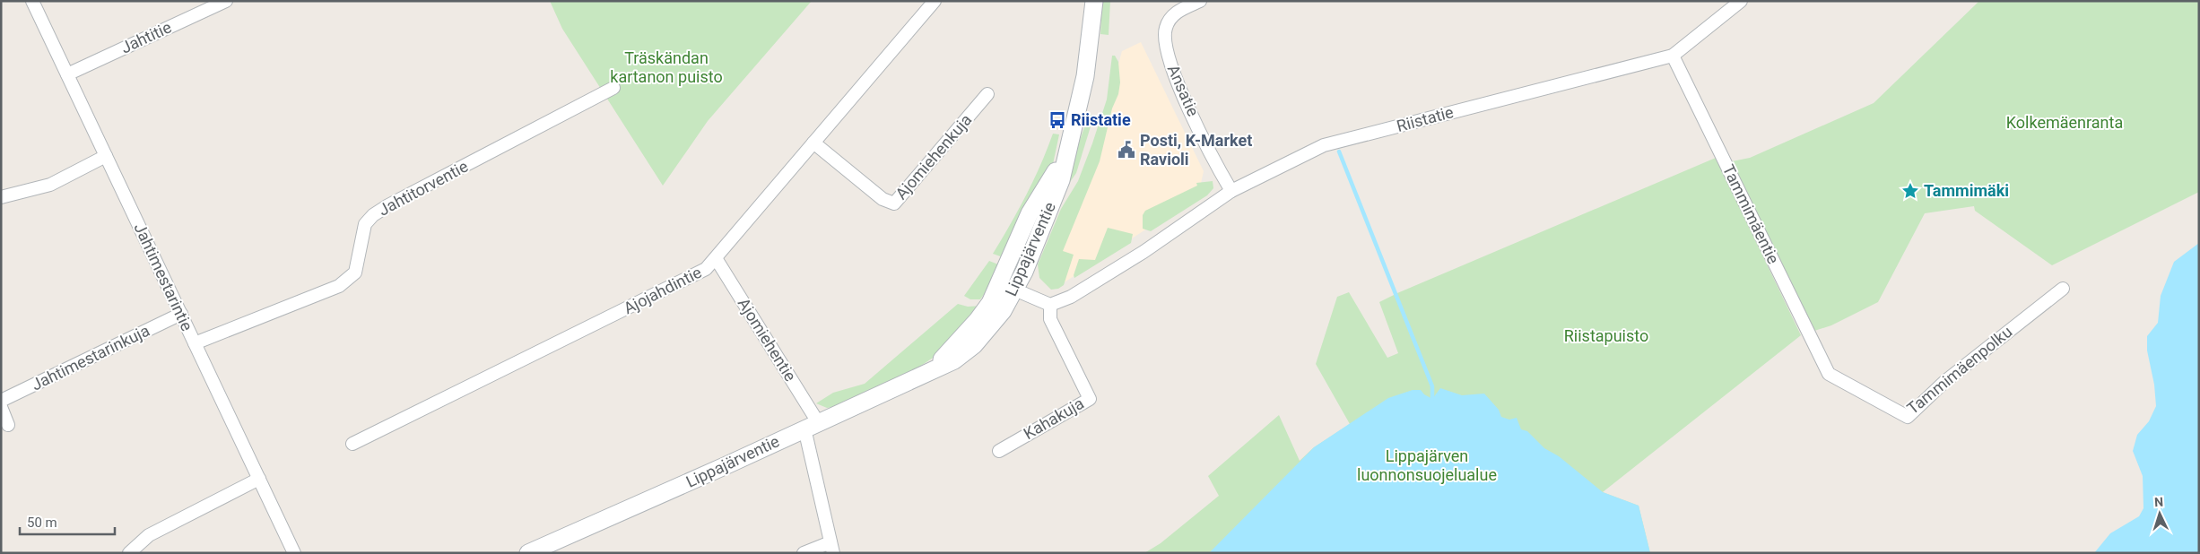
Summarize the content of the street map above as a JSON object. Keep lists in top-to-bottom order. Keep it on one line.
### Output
{"streets":{"main road":["Lippajärventie"],"street":["Jahtitie","Ansatie","Riistatie","Ajomiehenkuja","Jahtitorventie","Tammimäentie","Jahtimestarintie","Ajojahdintie","Ajomiehentie","Jahtimestarinkuja","Tammimäenpolku","Kahakuja"]},"crossings":[["Jahtitie","Jahtimestarintie"],["Ansatie","Riistatie"],["Riistatie","Tammimäentie"],["Riistatie","Kahakuja"],["Ajomiehenkuja","Ajojahdintie"],["Jahtitorventie","Jahtimestarintie"],["Tammimäentie","Tammimäenpolku"],["Lippajärventie","Ajomiehentie"],["Jahtimestarintie","Jahtimestarinkuja"],["Ajojahdintie","Ajomiehentie"]],"parks":["Träskändan kartanon puisto","Kolkemäenranta","Riistapuisto","Lippajärven luonnonsuojelualue"],"places":{"bus stop":["Riistatie"],"public building":["Posti, K-Market Ravioli"],"place":["Tammimäki"]},"scale_bar":"50 m","north":"top"}
